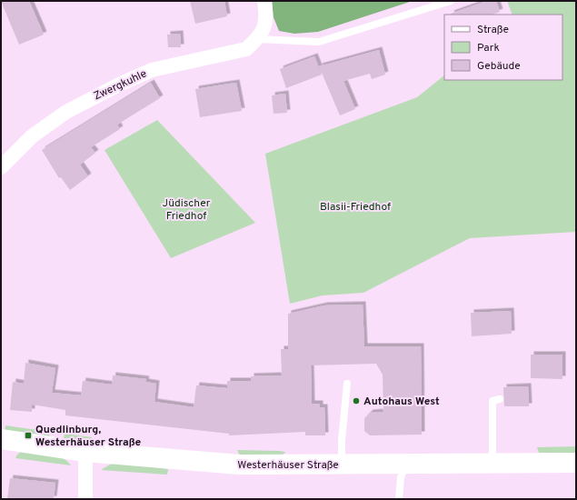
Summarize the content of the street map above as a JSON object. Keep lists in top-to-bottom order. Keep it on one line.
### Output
{"streets":{"main road":["Westerhäuser Straße"],"street":["Zwergkuhle"]},"parks":["Jüdischer Friedhof","Blasii-Friedhof"],"places":{"other":["Autohaus West"],"transit":["Quedlinburg, Westerhäuser Straße"]},"legend":["Straße","Park","Gebäude"]}
